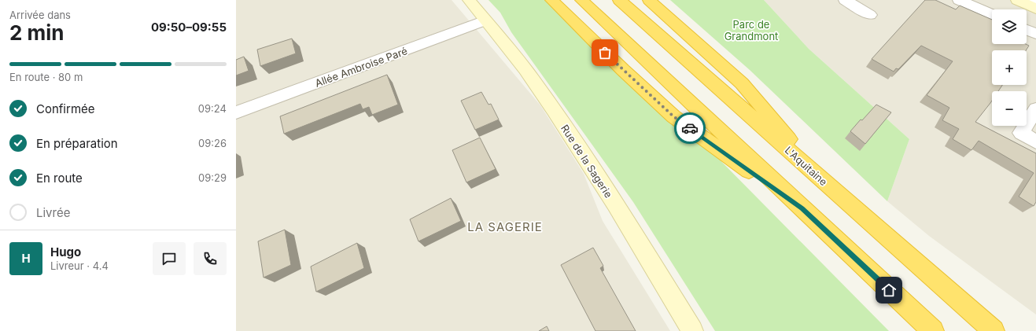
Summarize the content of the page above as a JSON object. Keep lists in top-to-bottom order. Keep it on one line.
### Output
{"streets":{"highway":["L'Aquitaine"],"street":["Allée Ambroise Paré","Rue de la Sagerie"]},"crossings":[["Allée Ambroise Paré","Rue de la Sagerie"]],"districts":["LA SAGERIE"],"parks":["Parc de Grandmont"],"page":{"heading":["2 min","Arrivée dans","09:50–09:55"],"panel":["Hugo","Livreur · 4.4"],"map_buttons":["+","−"],"bar":"En route · 80 m","list":[["Confirmée","09:24"],["En préparation","09:26"],["En route","09:29"],"Livrée"],"round":"H"}}
